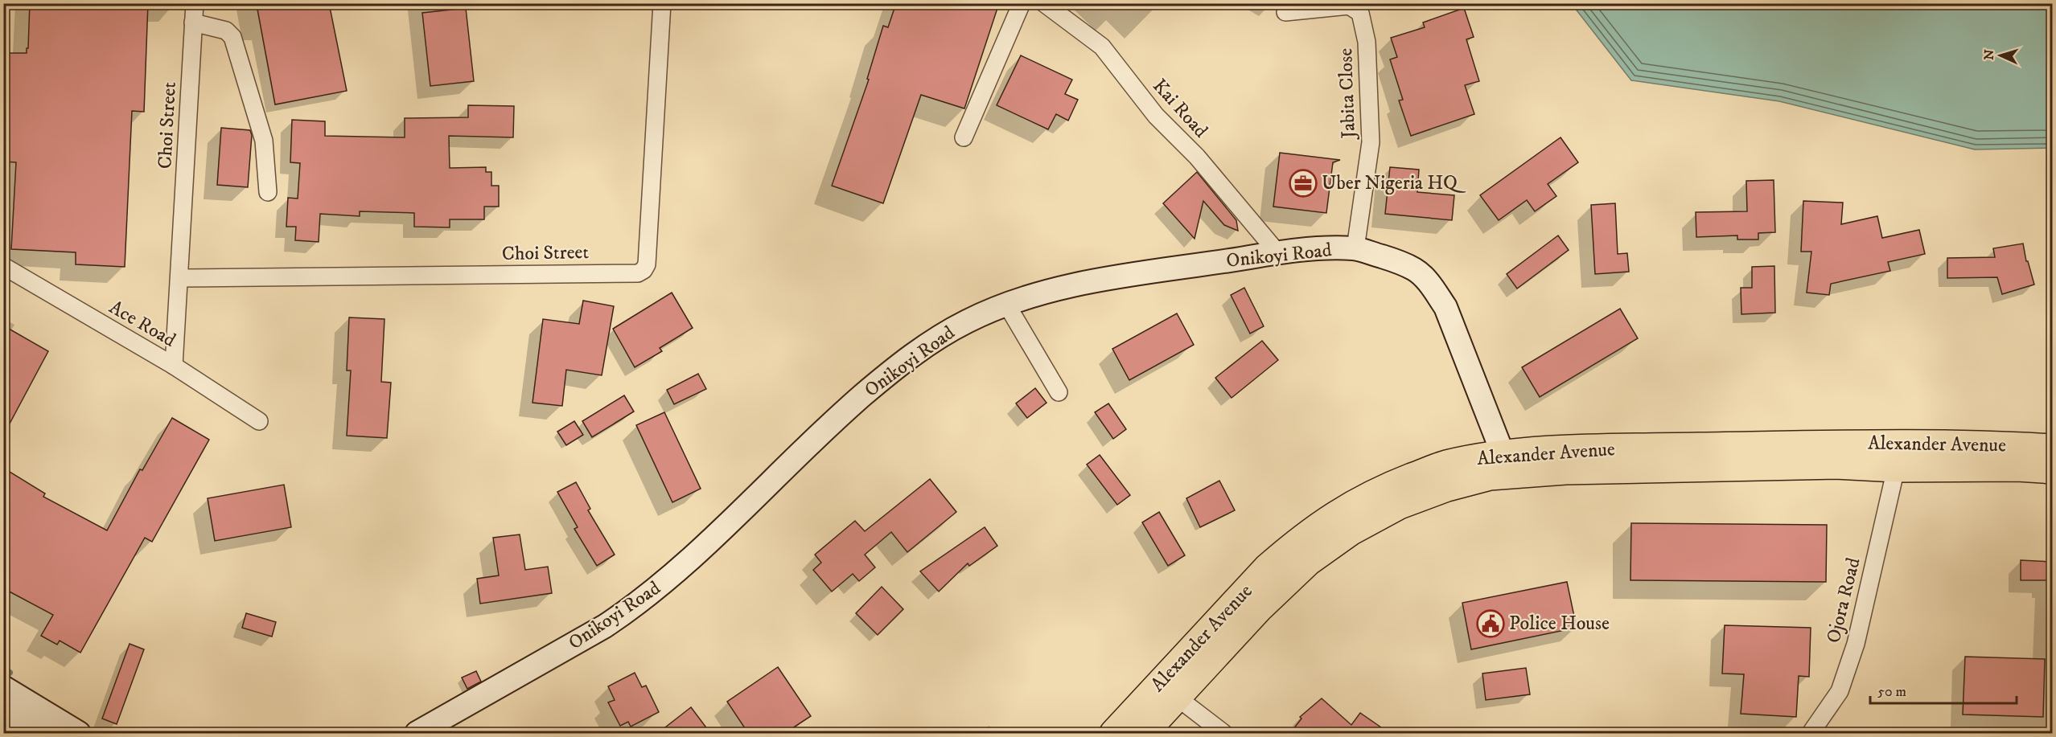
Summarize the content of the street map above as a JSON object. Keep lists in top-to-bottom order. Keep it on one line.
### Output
{"streets":{"main road":["Alexander Avenue"],"street":["Jabita Close","Kai Road","Choi Street","Onikoyi Road","Ace Road","Ojora Road"]},"crossings":[["Jabita Close","Onikoyi Road"],["Kai Road","Onikoyi Road"],["Choi Street","Ace Road"],["Onikoyi Road","Alexander Avenue"],["Alexander Avenue","Ojora Road"]],"places":{"office":["Uber Nigeria HQ"],"public building":["Police House"]},"scale_bar":"50 m","north":"left"}
